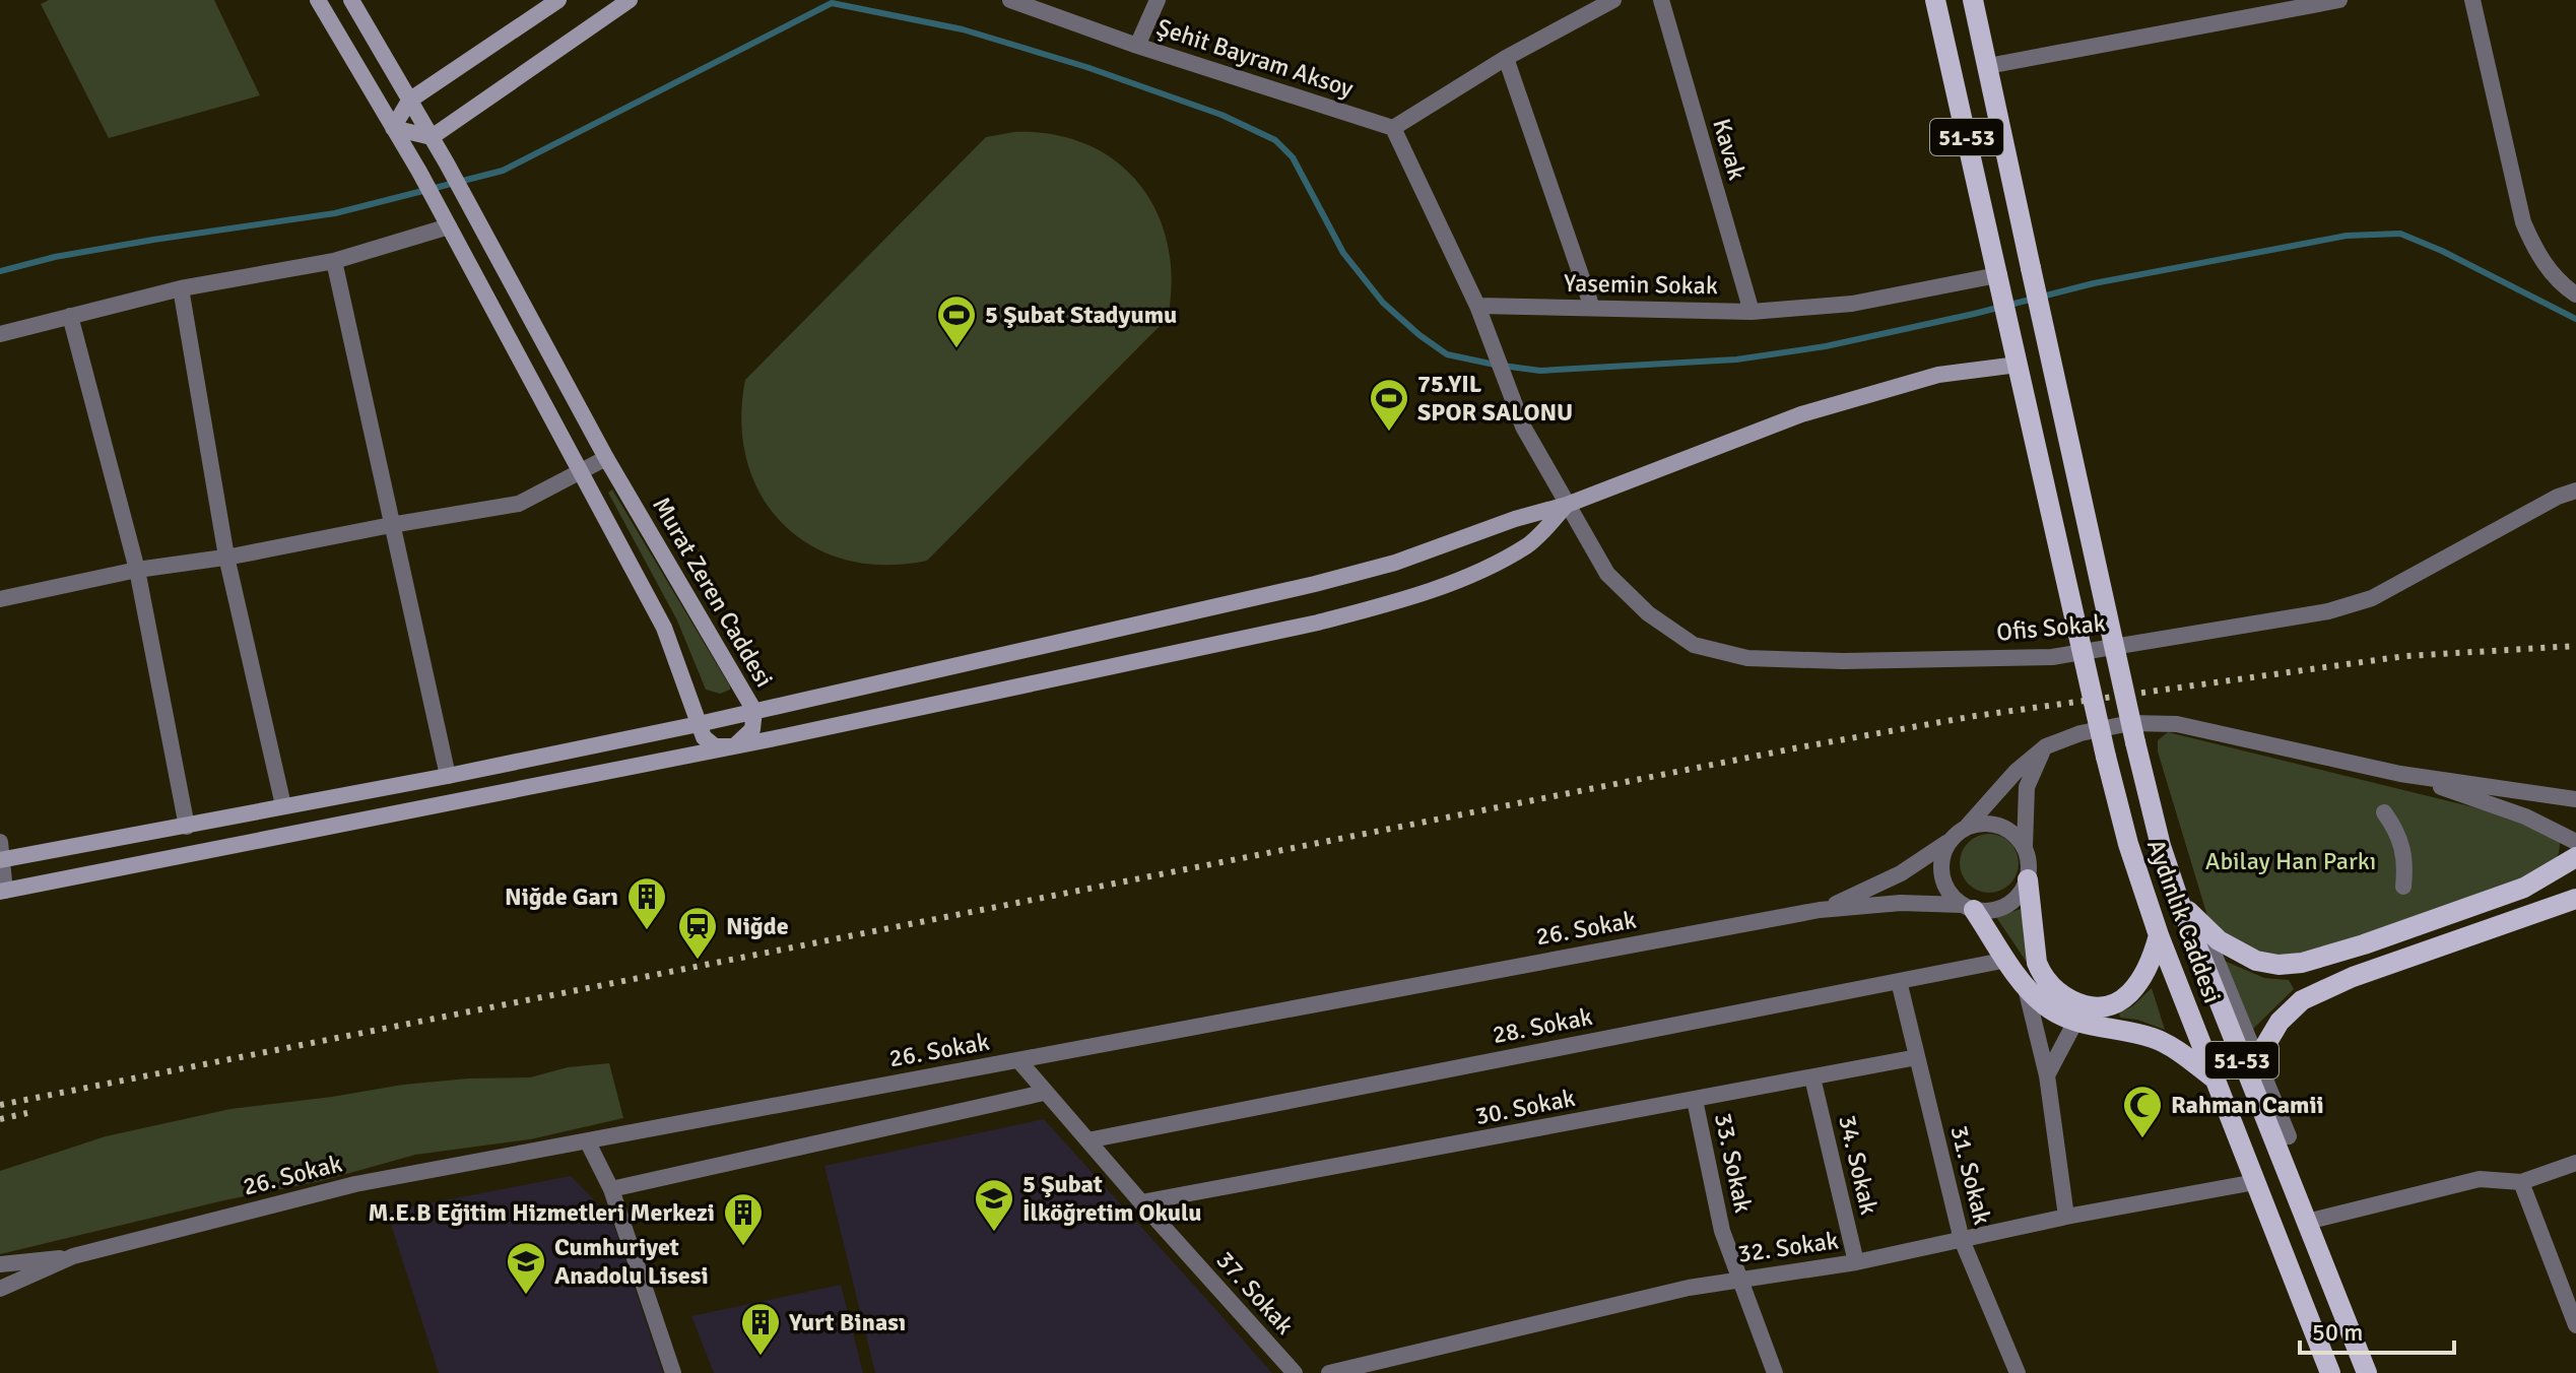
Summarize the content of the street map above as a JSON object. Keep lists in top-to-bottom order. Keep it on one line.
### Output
{"streets":{"main road":["51-53","Murat Zeren Caddesi","Aydınlık Caddesi"],"street":["Şehit Bayram Aksoy","Kavak","Yasemin Sokak","Ofis Sokak","26. Sokak","28. Sokak","30. Sokak","33. Sokak","34. Sokak","31. Sokak","32. Sokak","37. Sokak"]},"crossings":[["51-53","Yasemin Sokak"],["51-53","Aydınlık Caddesi"],["Kavak","Yasemin Sokak"],["Yasemin Sokak","Ofis Sokak"],["Aydınlık Caddesi","32. Sokak"],["26. Sokak","37. Sokak"],["28. Sokak","31. Sokak"],["28. Sokak","37. Sokak"],["30. Sokak","33. Sokak"],["30. Sokak","34. Sokak"],["30. Sokak","31. Sokak"],["30. Sokak","37. Sokak"],["33. Sokak","32. Sokak"],["34. Sokak","32. Sokak"],["31. Sokak","32. Sokak"]],"parks":["Abilay Han Parkı"],"places":{"sports":["5 Şubat Stadyumu","75.YIL SPOR SALONU"],"building":["Niğde Garı","M.E.B Eğitim Hizmetleri Merkezi","Yurt Binası"],"station":["Niğde"],"mosque":["Rahman Camii"],"school or university":["5 Şubat İlköğretim Okulu","Cumhuriyet Anadolu Lisesi"]},"scale_bar":"50 m"}
